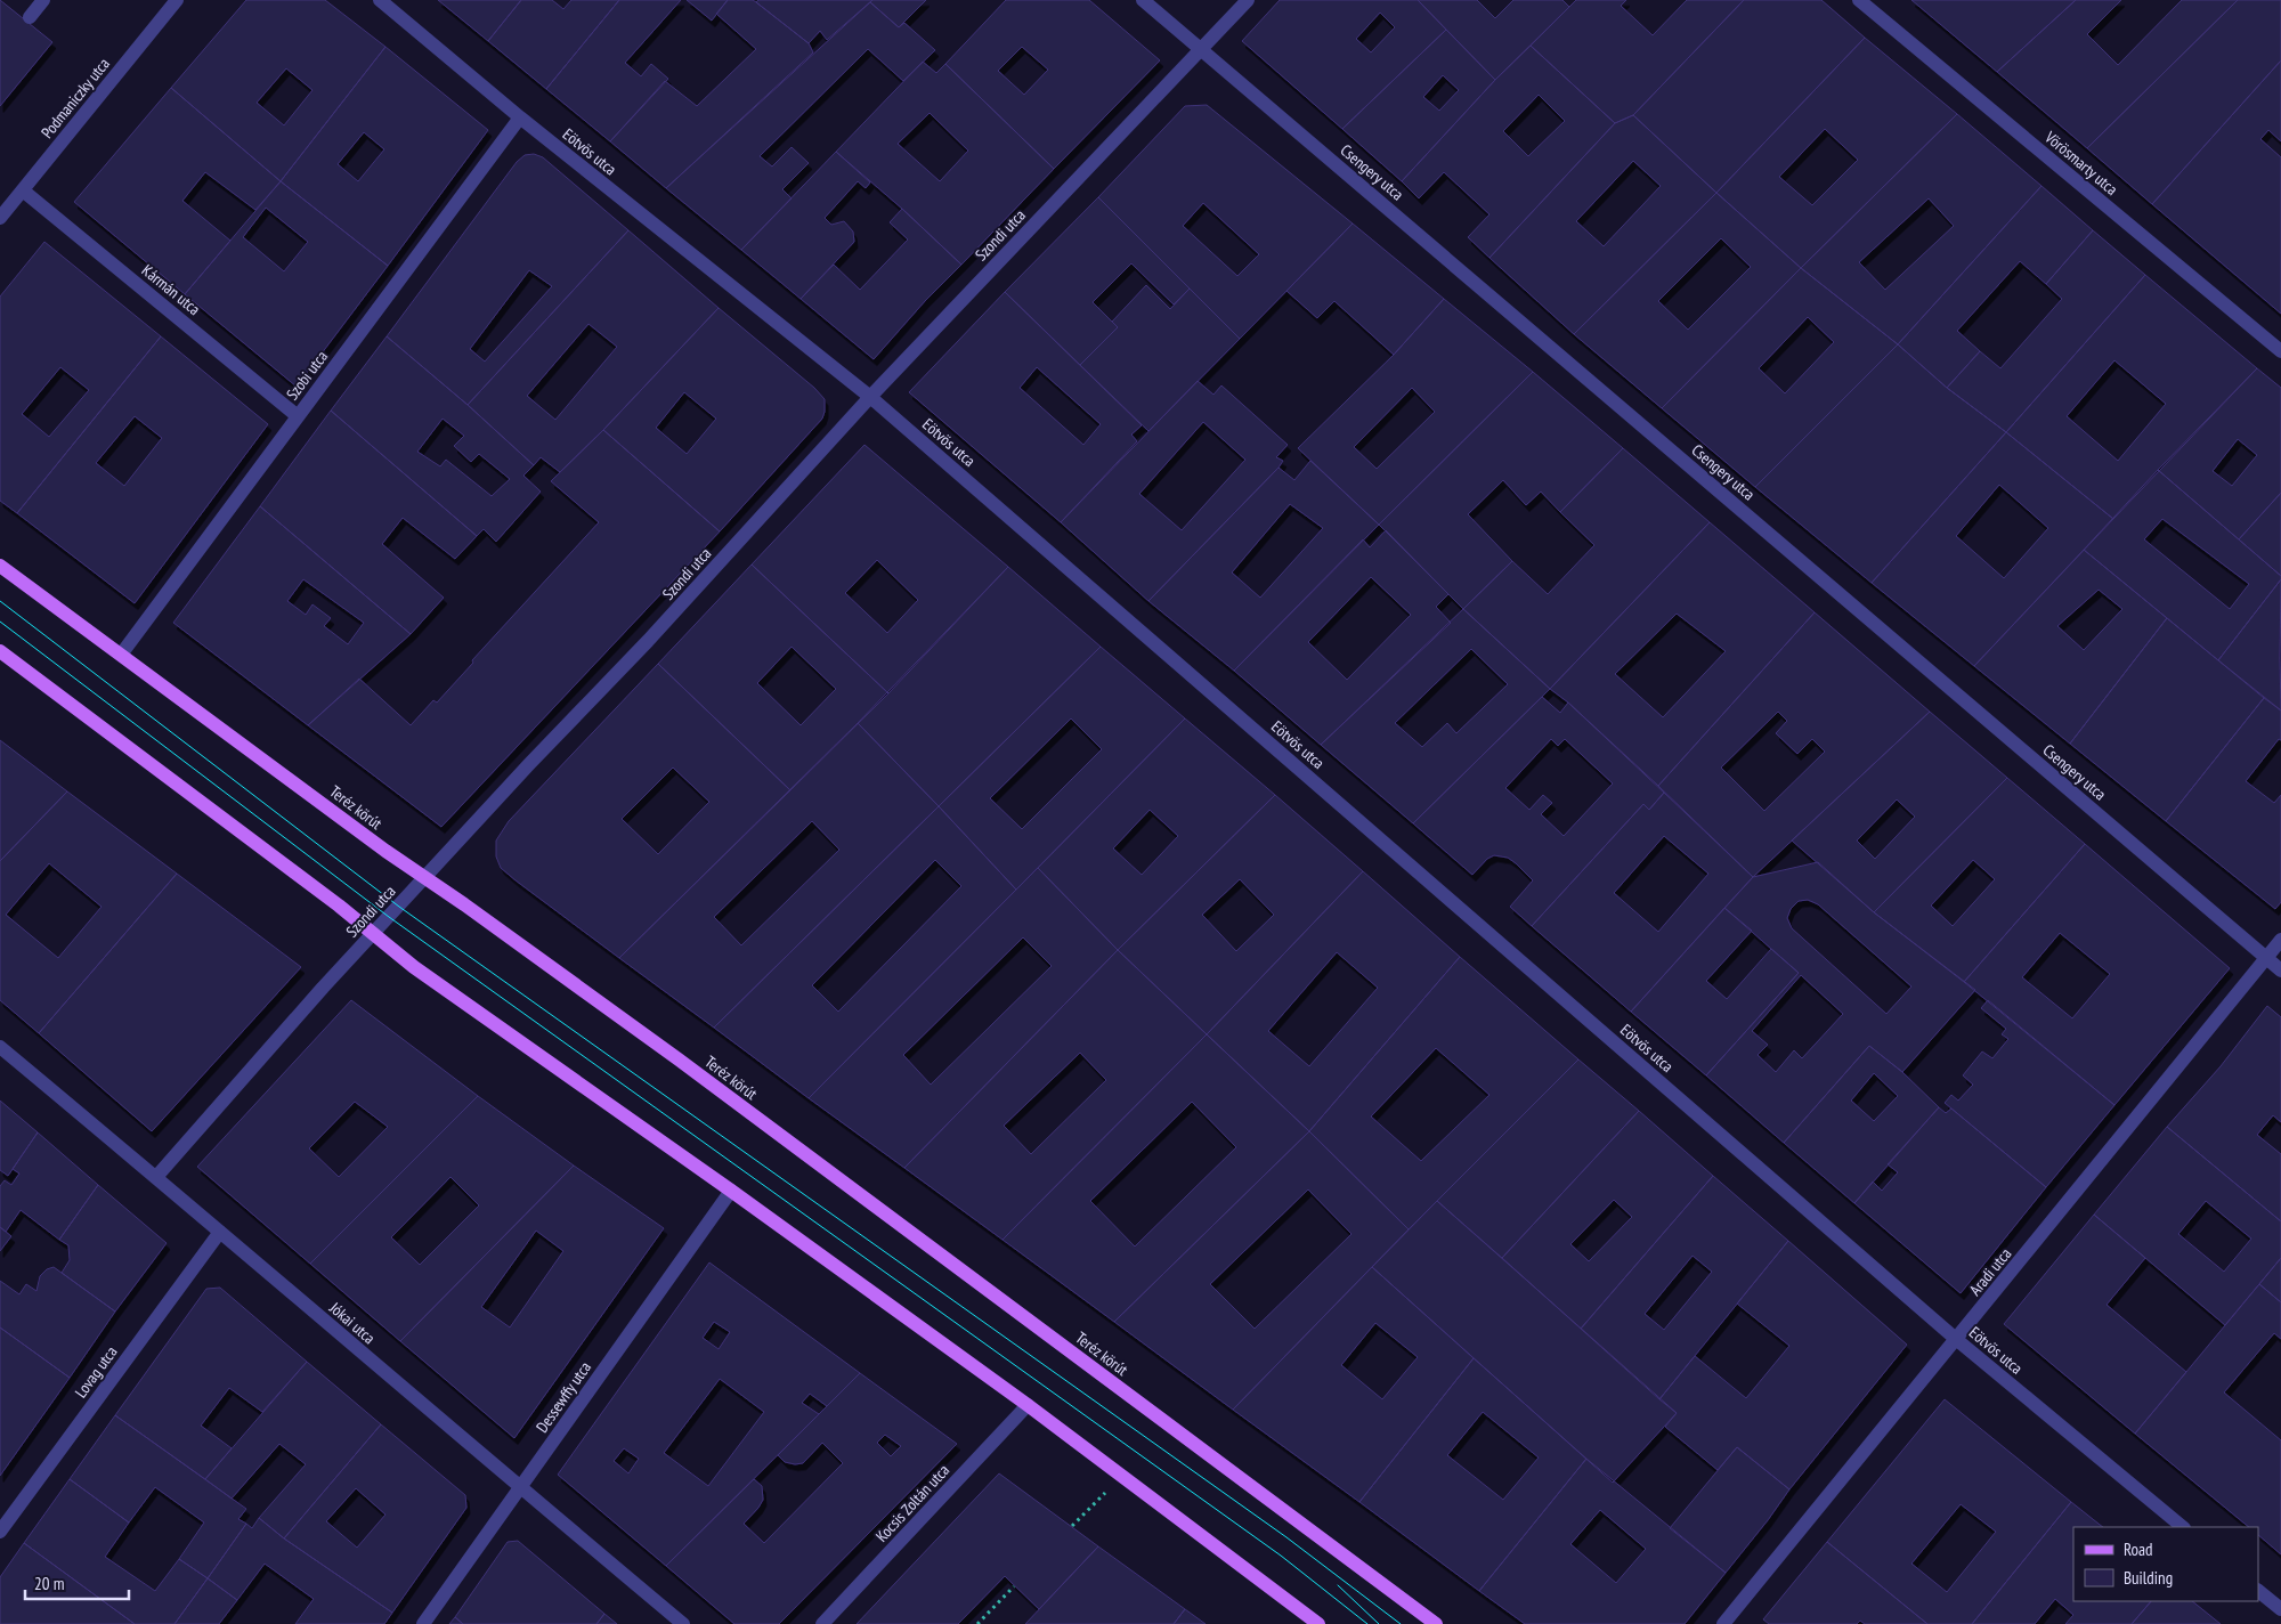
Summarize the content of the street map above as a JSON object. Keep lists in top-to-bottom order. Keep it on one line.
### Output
{"streets":{"main road":["Teréz körút"],"street":["Podmaniczky utca","Eötvös utca","Vörösmarty utca","Csengery utca","Szondi utca","Kármán utca","Szobi utca","Aradi utca","Jókai utca","Lovag utca","Dessewffy utca","Kocsis Zoltán utca"]},"crossings":[["Podmaniczky utca","Kármán utca"],["Eötvös utca","Szondi utca"],["Eötvös utca","Szobi utca"],["Eötvös utca","Aradi utca"],["Csengery utca","Szondi utca"],["Csengery utca","Aradi utca"],["Szondi utca","Teréz körút"],["Szondi utca","Jókai utca"],["Kármán utca","Szobi utca"],["Szobi utca","Teréz körút"],["Jókai utca","Lovag utca"],["Jókai utca","Dessewffy utca"]],"legend":["Road","Building"],"scale_bar":"20 m"}
